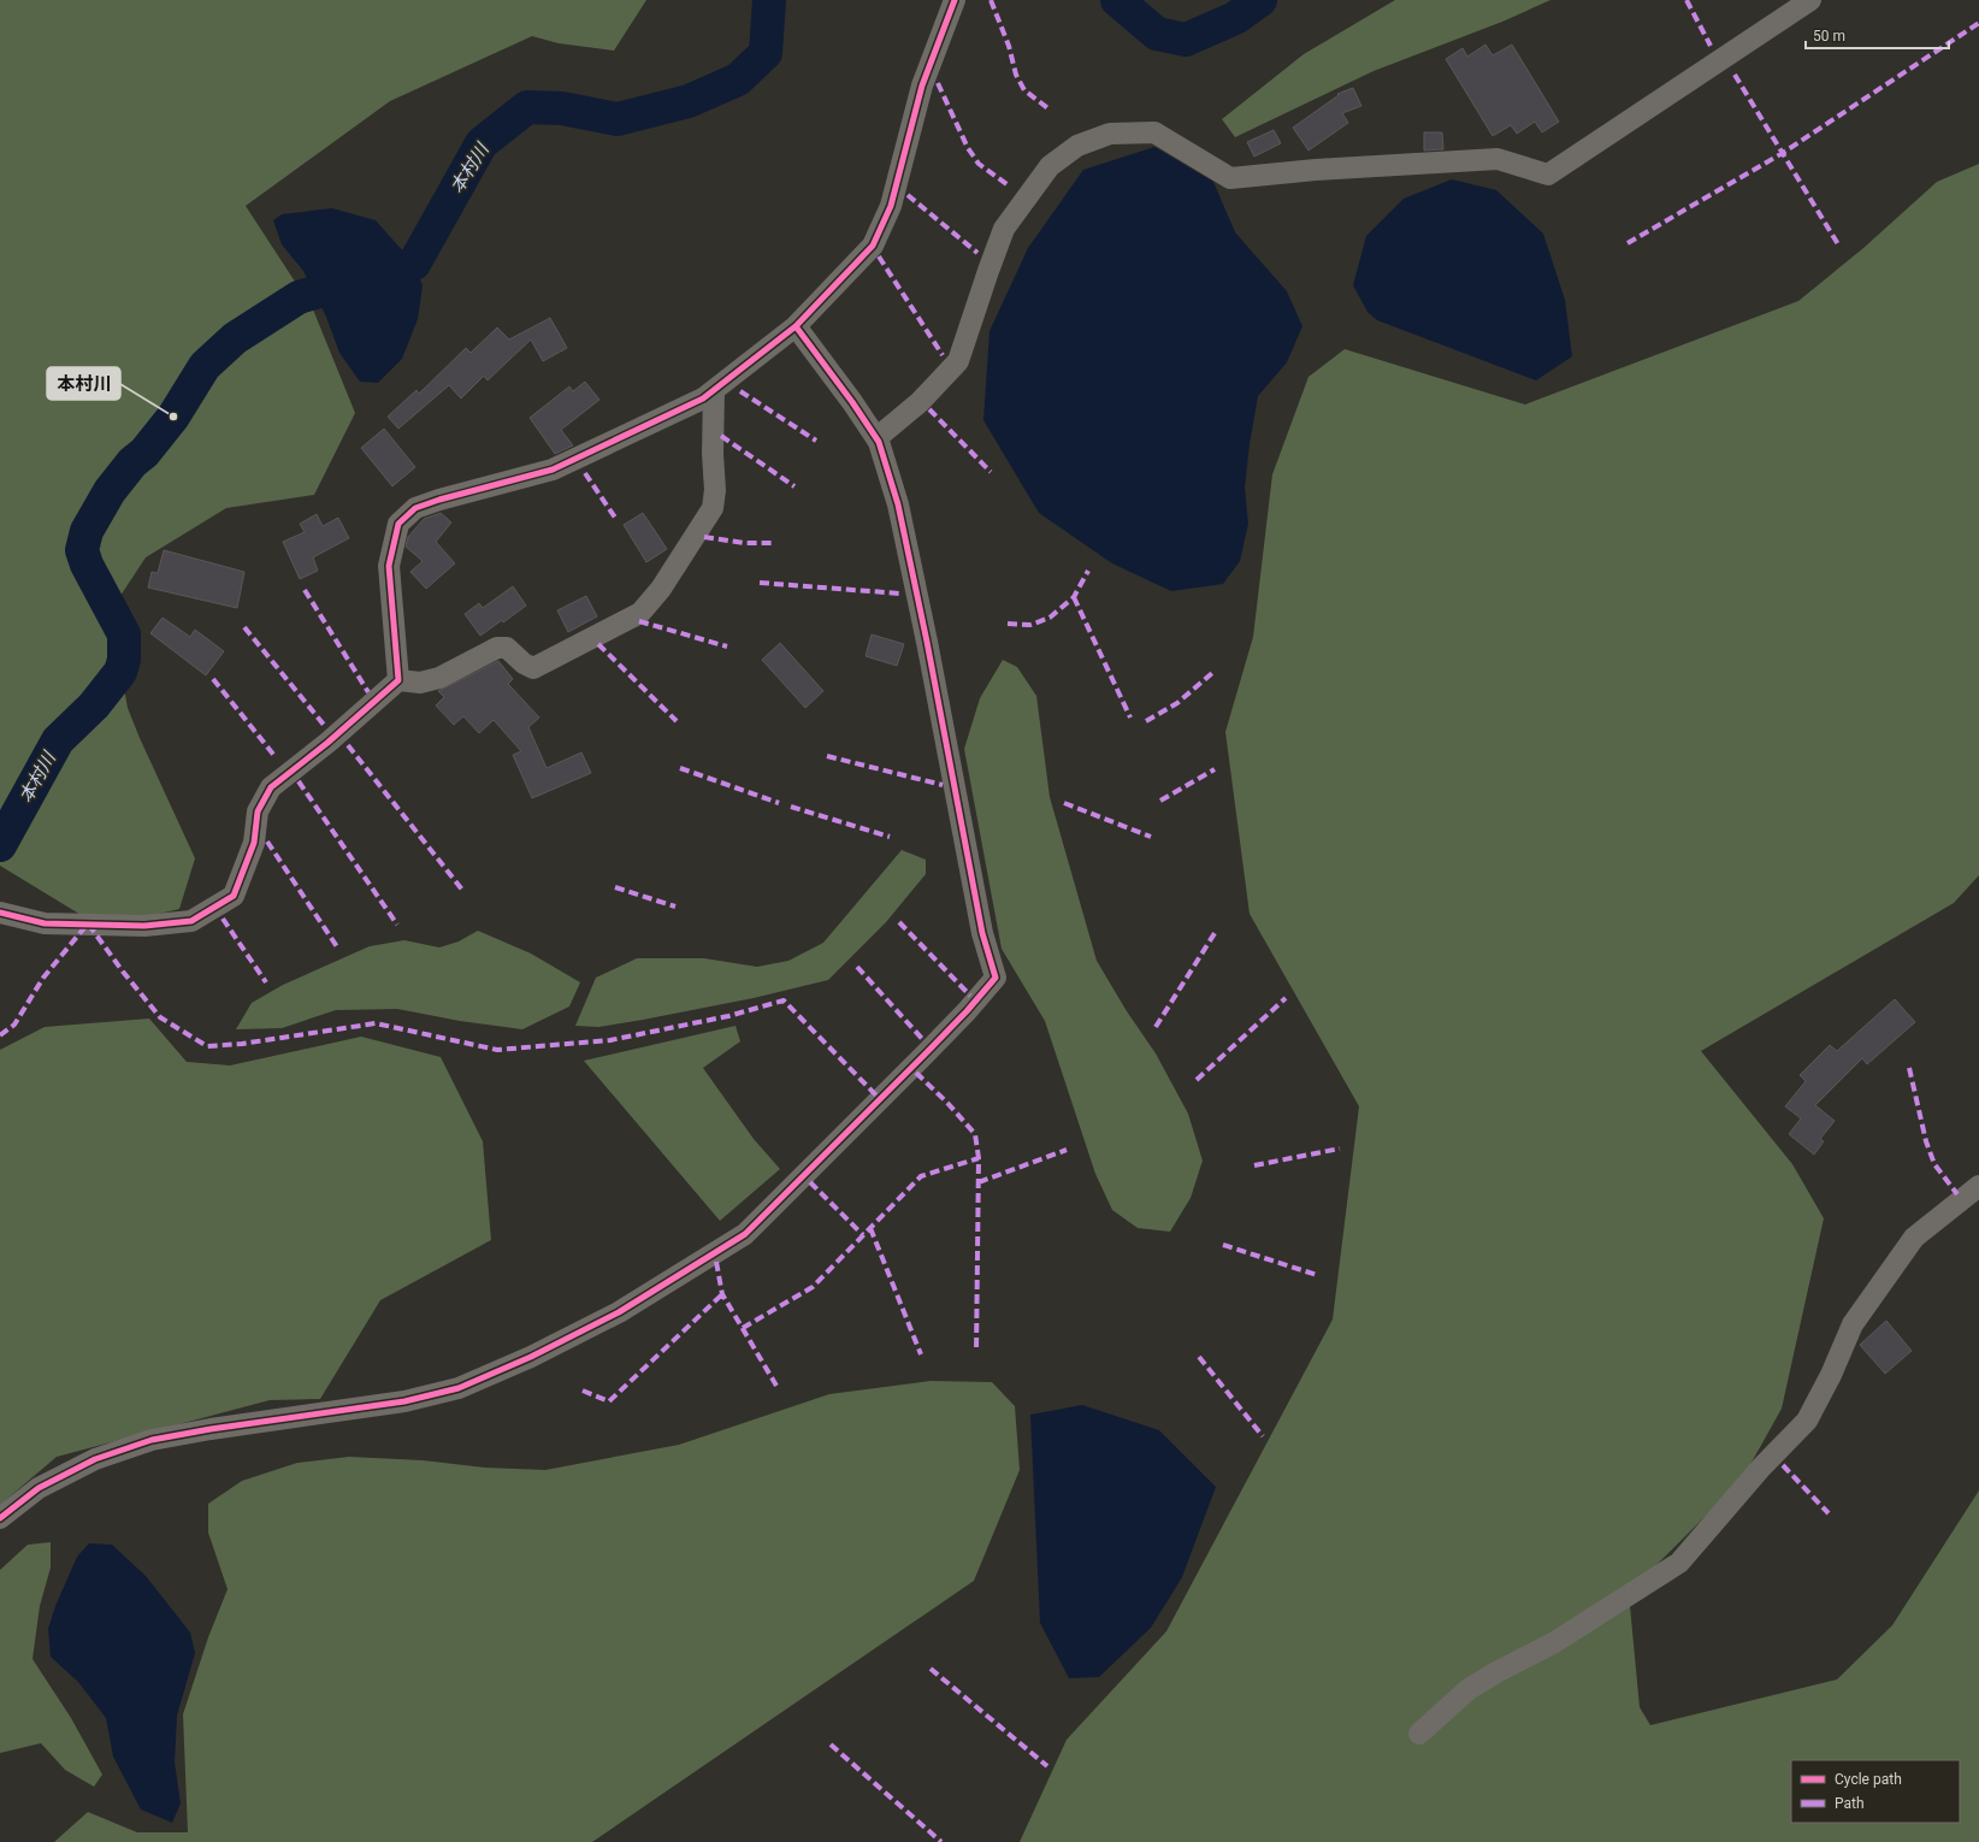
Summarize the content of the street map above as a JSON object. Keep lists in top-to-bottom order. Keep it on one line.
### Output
{"water":["本村川"],"places":["本村川"],"legend":["Cycle path","Path"],"scale_bar":"50 m"}
